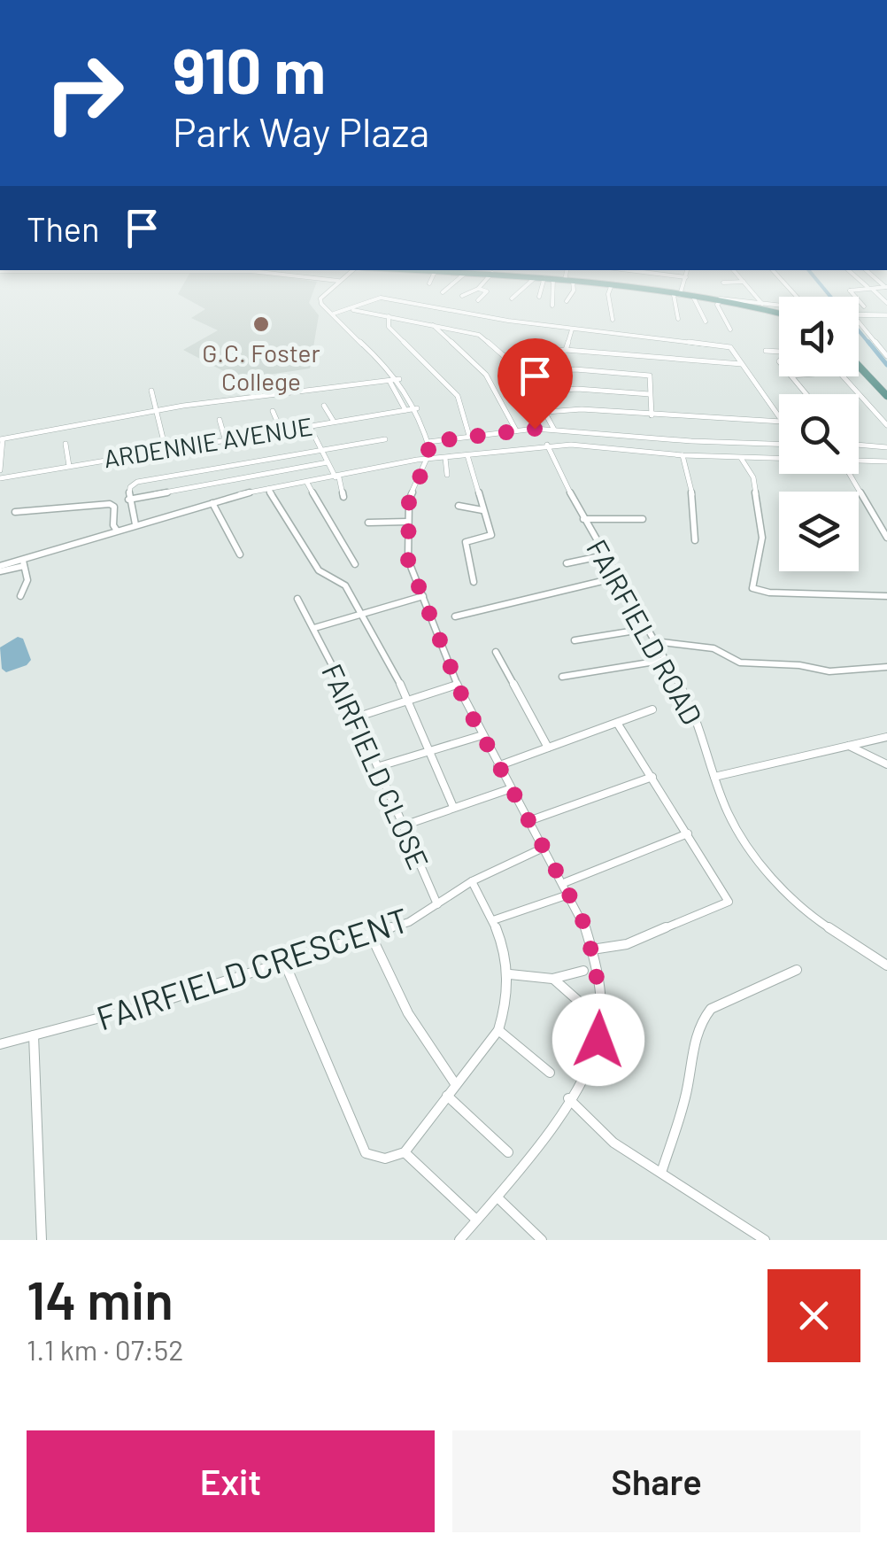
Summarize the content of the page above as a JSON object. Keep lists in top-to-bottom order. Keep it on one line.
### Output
{"streets":{"street":["ARDENNIE AVENUE","FAIRFIELD ROAD","FAIRFIELD CLOSE","FAIRFIELD CRESCENT"]},"crossings":[["FAIRFIELD CLOSE","FAIRFIELD CRESCENT"]],"places":["G.C. Foster College"],"page":{"turn":["910 m","Park Way Plaza"],"then":"Then","heading":["14 min","1.1 km · 07:52"],"buttons":["Exit","Share"]}}
